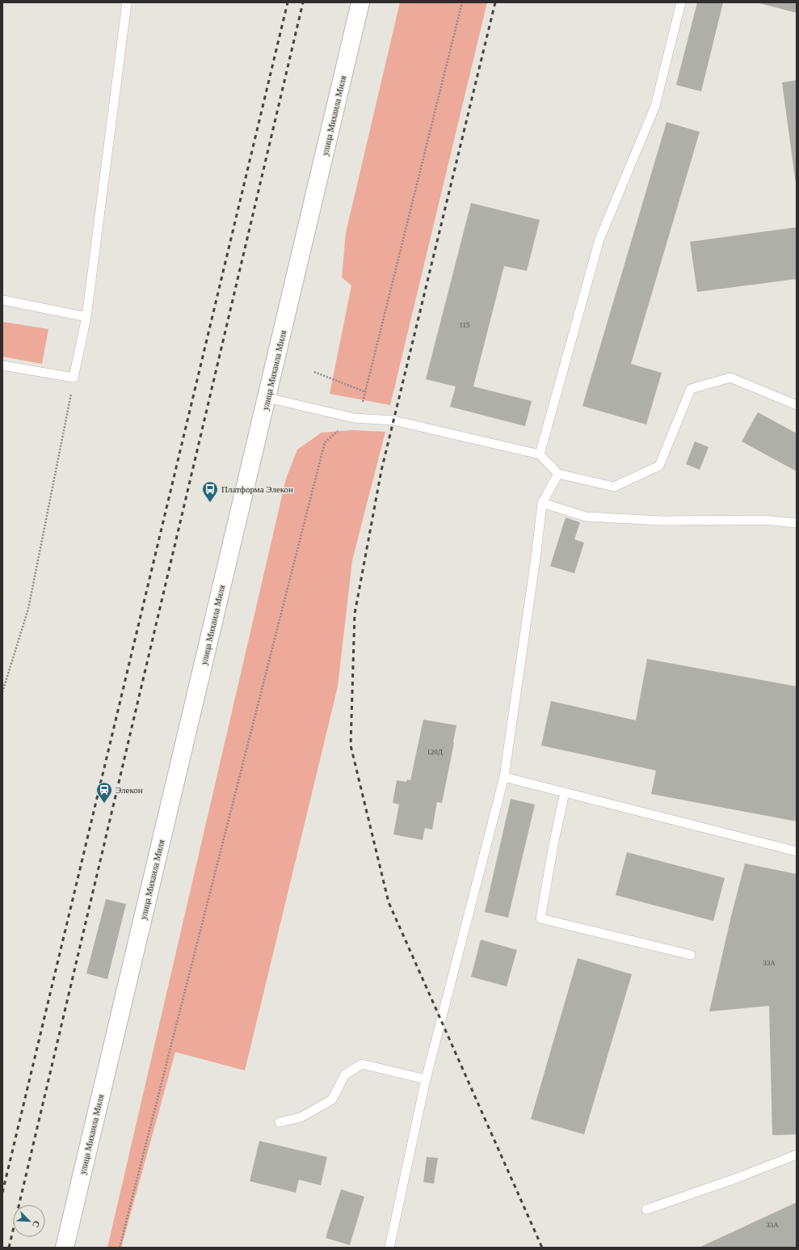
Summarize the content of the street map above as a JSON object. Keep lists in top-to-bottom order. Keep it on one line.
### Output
{"streets":{"main road":["улица Михаила Миля"]},"places":{"bus stop":["Платформа Элекон"],"station":["Элекон"]},"house_numbers":["115","120Д","33А","33А"],"north":"bottom right"}
